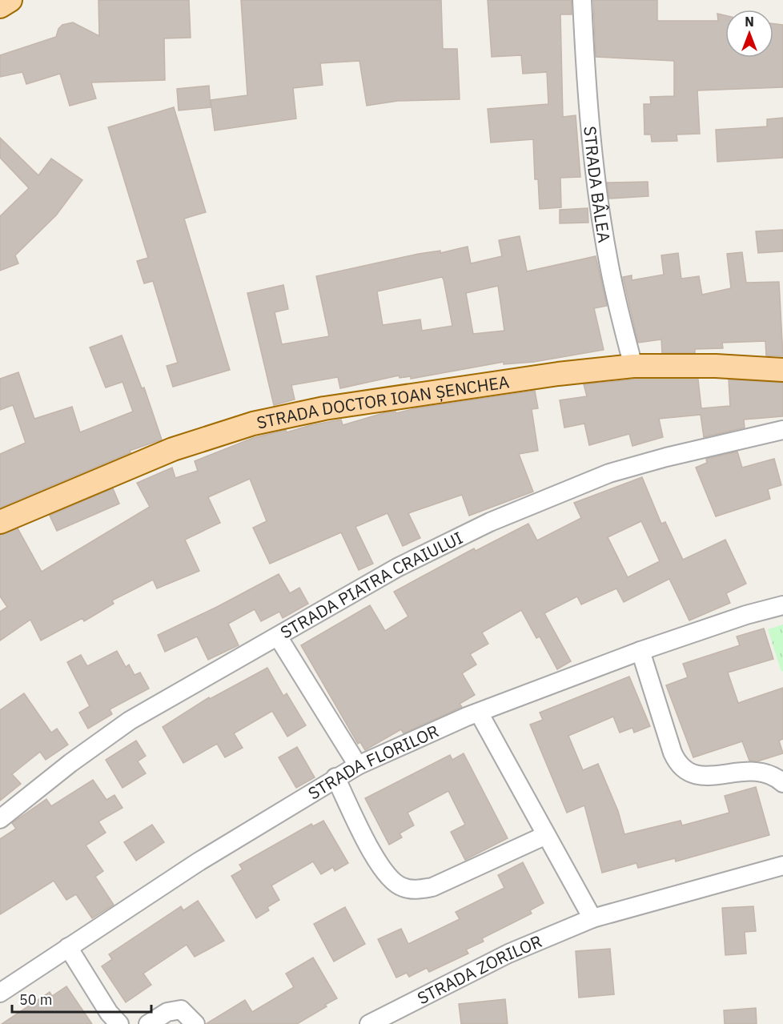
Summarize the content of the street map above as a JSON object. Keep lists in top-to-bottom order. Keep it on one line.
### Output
{"streets":{"main road":["STRADA DOCTOR IOAN ȘENCHEA"],"street":["STRADA BÂLEA","STRADA PIATRA CRAIULUI","STRADA FLORILOR","STRADA ZORILOR"]},"crossings":[["STRADA BÂLEA","STRADA DOCTOR IOAN ȘENCHEA"]],"scale_bar":"50 m","north":"top"}
